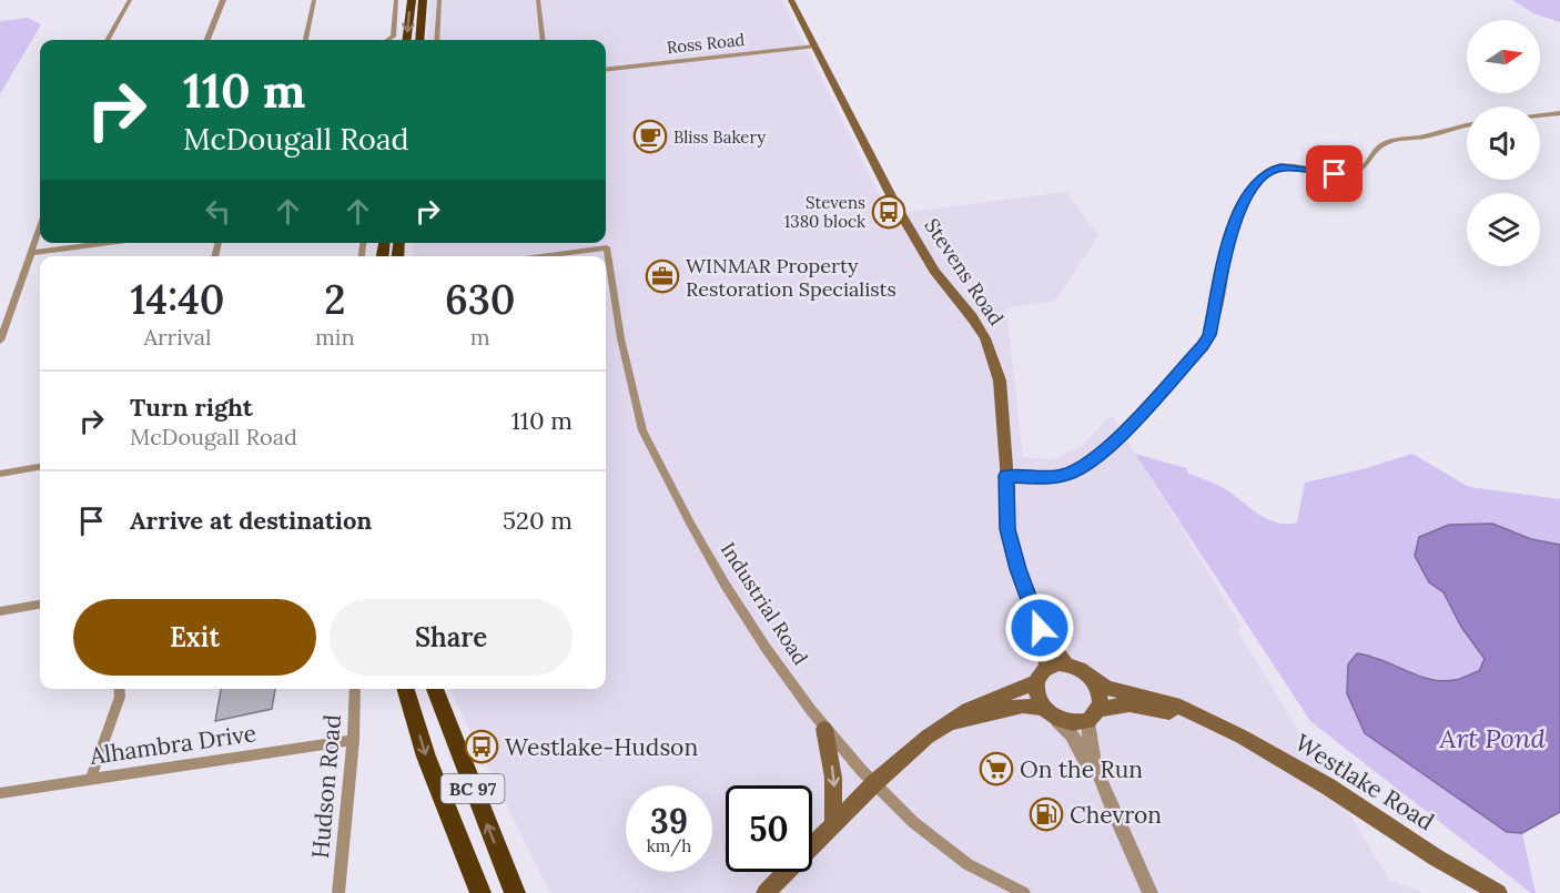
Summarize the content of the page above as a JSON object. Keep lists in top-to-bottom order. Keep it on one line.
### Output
{"streets":{"highway":["BC 97"],"main road":["Stevens Road","Westlake Road"],"street":["Ross Road","Industrial Road","Alhambra Drive","Hudson Road"]},"crossings":[["Ross Road","Stevens Road"],["Stevens Road","Westlake Road"],["Alhambra Drive","Hudson Road"]],"water":["Art Pond"],"places":{"cafe":["Bliss Bakery"],"bus stop":["Stevens 1380 block","Westlake-Hudson"],"office":["WINMAR Property Restoration Specialists"],"supermarket":["On the Run"],"fuel station":["Chevron"]},"north":"right","page":{"turn":["110 m","McDougall Road"],"eta":["14:40","Arrival","2","min","630","m"],"list":[{"name":"Turn right","note":"McDougall Road","value":"110 m"},{"name":"Arrive at destination","value":"520 m"}],"buttons":["Exit","Share"],"speed":"39 km/h","limit":"50"}}
